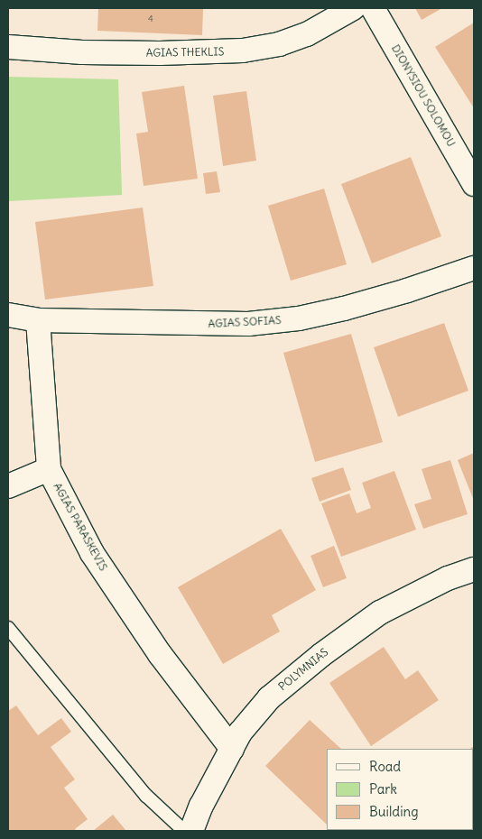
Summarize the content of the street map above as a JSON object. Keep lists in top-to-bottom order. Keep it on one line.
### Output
{"streets":{"street":["AGIAS THEKLIS","DIONYSIOU SOLOMOU","AGIAS SOFIAS","AGIAS PARASKEVIS","POLYMNIAS"]},"crossings":[["AGIAS SOFIAS","AGIAS PARASKEVIS"],["AGIAS PARASKEVIS","POLYMNIAS"]],"house_numbers":["4"],"legend":["Road","Park","Building"]}
